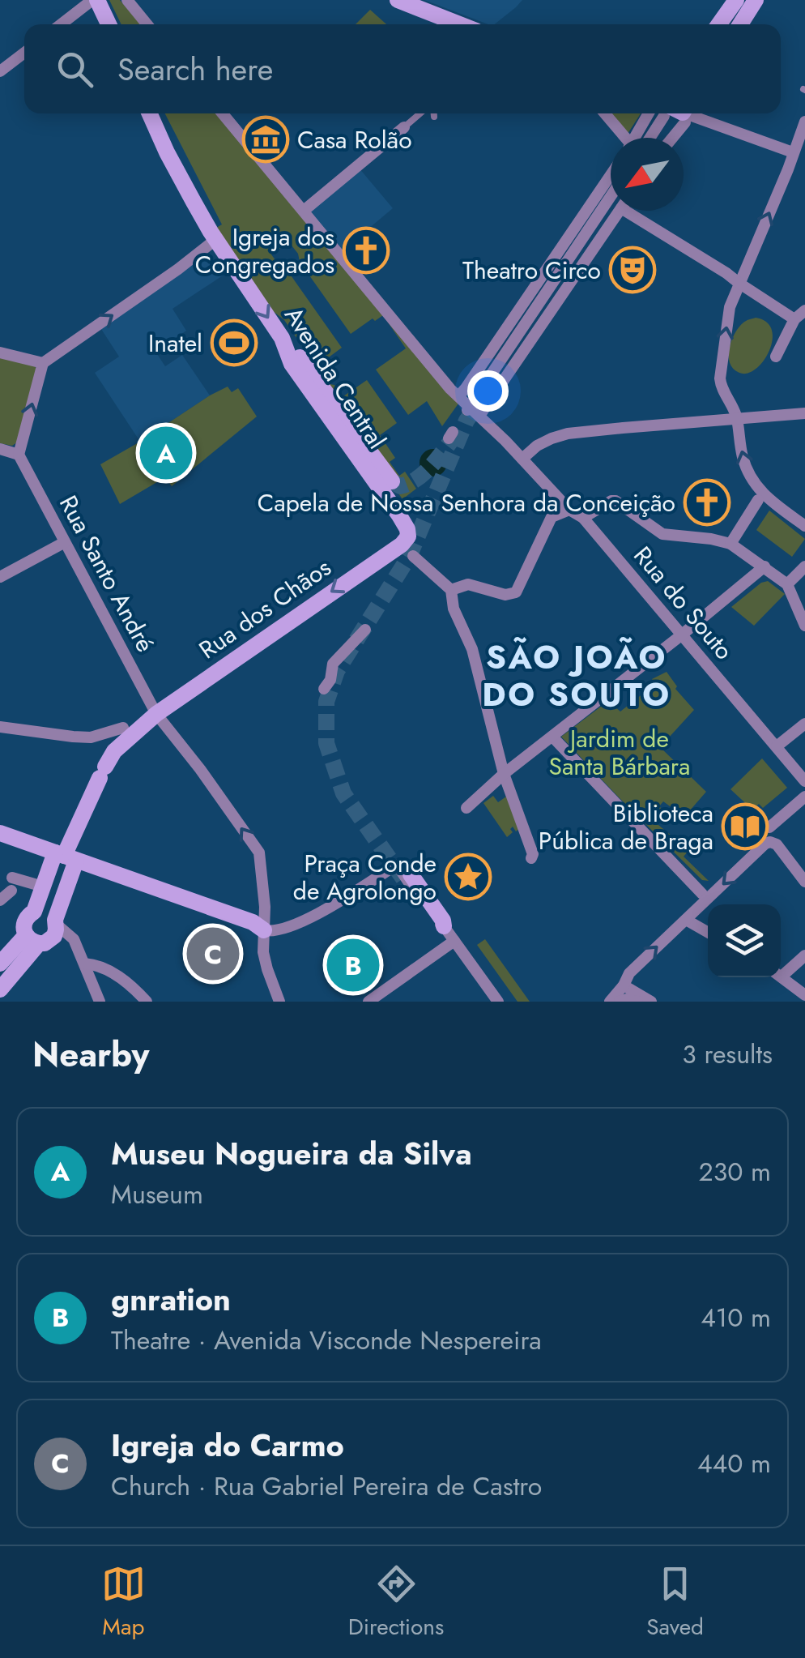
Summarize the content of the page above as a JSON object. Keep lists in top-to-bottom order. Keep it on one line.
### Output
{"streets":{"street":["Avenida Central","Rua Santo André","Rua do Souto","Rua dos Chãos"]},"crossings":[["Avenida Central","Rua dos Chãos"],["Rua Santo André","Rua dos Chãos"]],"one_way":["Rua Santo André","Rua dos Chãos"],"districts":["SÃO JOÃO DO SOUTO"],"parks":["Jardim de Santa Bárbara"],"places":{"museum":["Casa Rolão"],"church":["Igreja dos Congregados","Capela de Nossa Senhora da Conceição"],"theatre":["Theatro Circo"],"sports":["Inatel"],"library":["Biblioteca Pública de Braga"],"place":["Praça Conde de Agrolongo"]},"north":"bottom left","page":{"search":"Search here","pins":["A","C","B"],"heading":["Nearby","3 results"],"list":[{"mark":"A","name":"Museu Nogueira da Silva","note":"Museum","value":"230 m"},{"mark":"B","name":"gnration","note":"Theatre · Avenida Visconde Nespereira","value":"410 m"},{"mark":"C","name":"Igreja do Carmo","note":"Church · Rua Gabriel Pereira de Castro","value":"440 m"}],"nav":["Map","Directions","Saved"]}}
